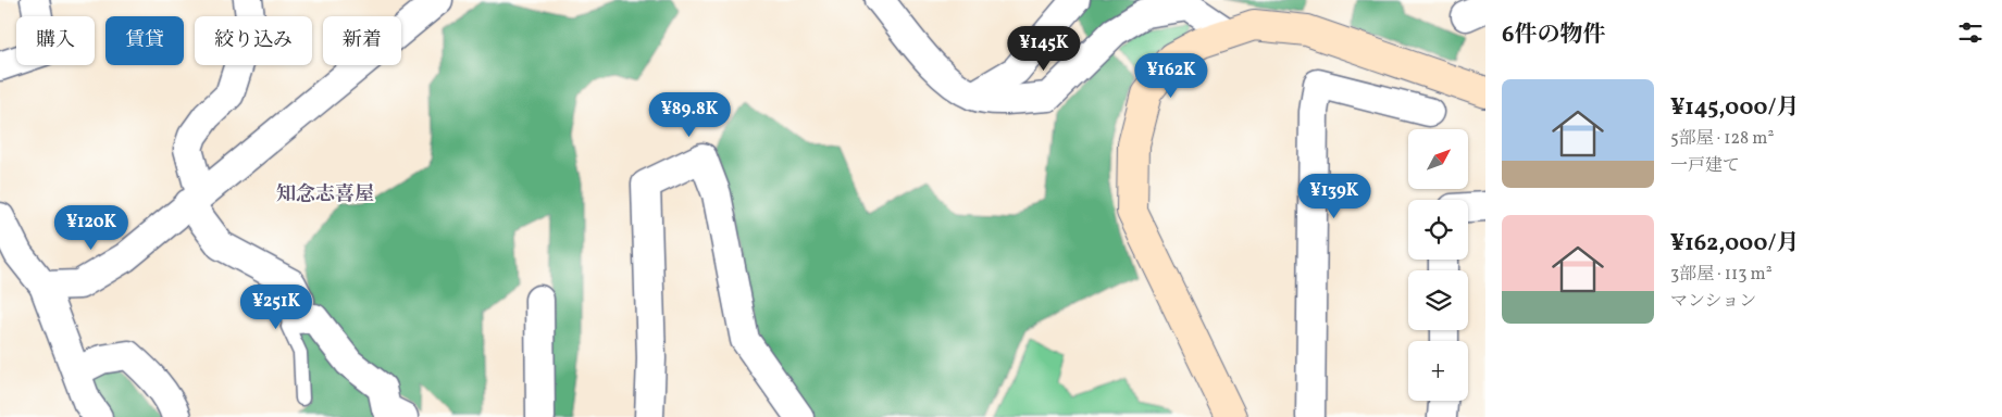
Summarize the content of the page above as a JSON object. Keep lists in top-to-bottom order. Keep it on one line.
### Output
{"districts":["知念志喜屋"],"north":"top right","page":{"heading":"6件の物件","chip":["購入","賃貸","絞り込み","新着"],"price":["¥145K","¥162K","¥89.8K","¥139K","¥120K","¥251K"],"list":[{"name":"¥145,000/月","note":"5部屋 · 128 m² · 一戸建て"},{"name":"¥162,000/月","note":"3部屋 · 113 m² · マンション"}],"map_buttons":"+"}}
